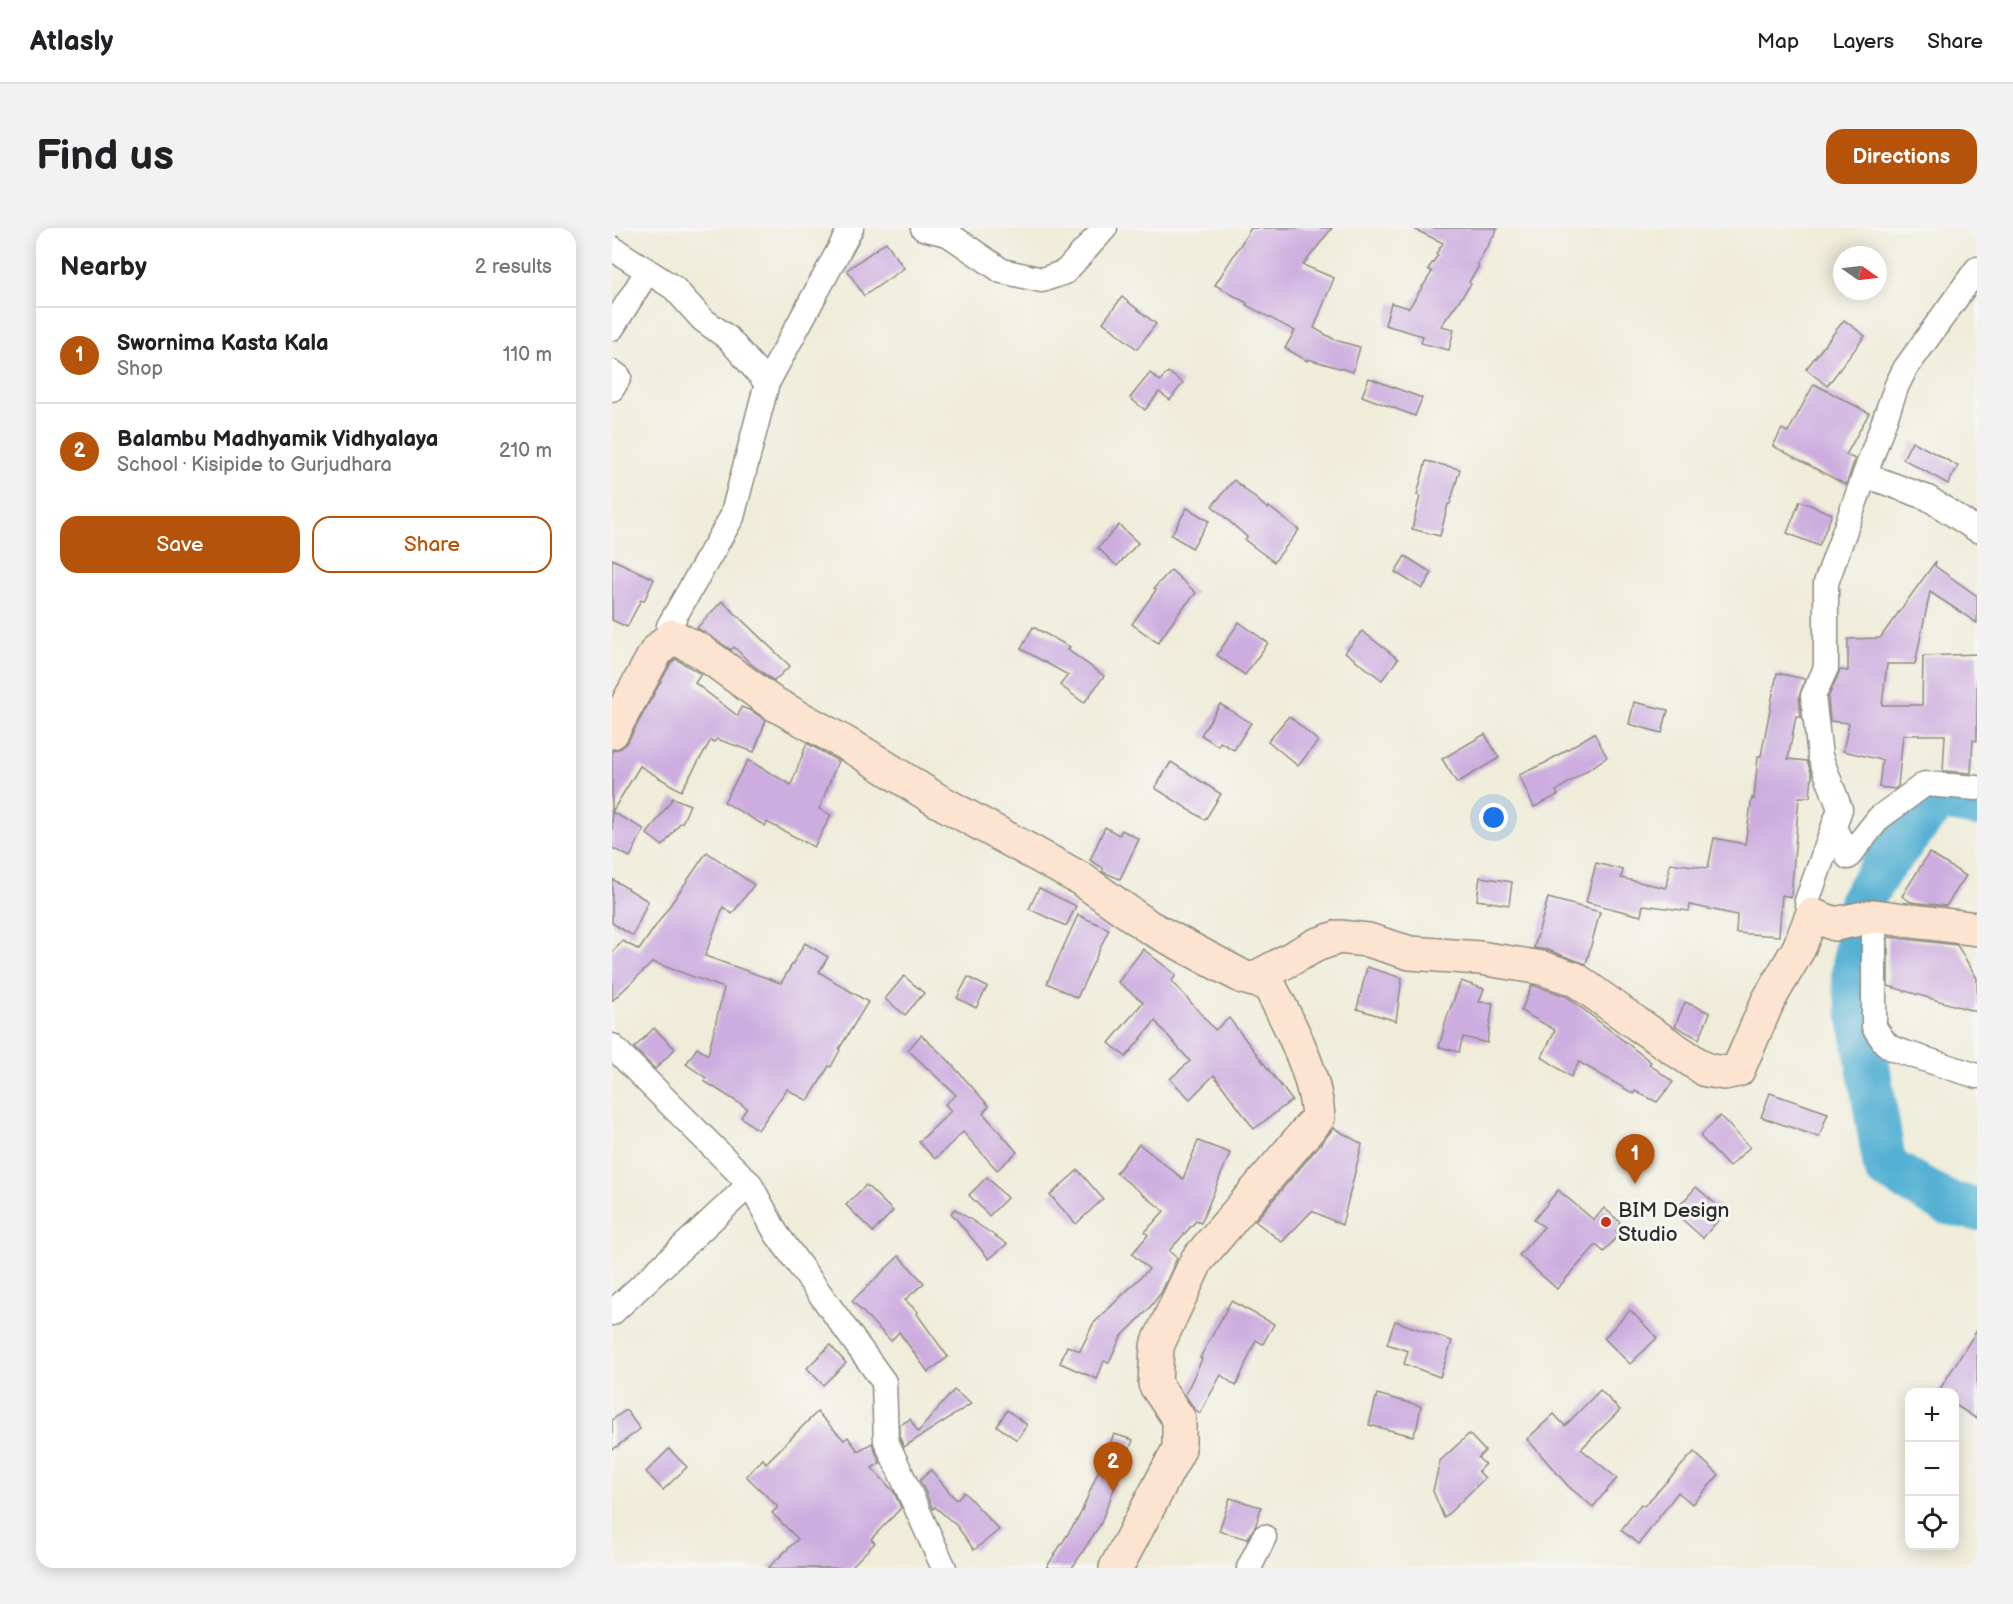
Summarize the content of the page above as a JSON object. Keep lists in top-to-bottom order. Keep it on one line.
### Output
{"places":["BIM Design Studio"],"north":"right","page":{"header":"Atlasly","nav":["Map","Layers","Share"],"buttons":["Directions",["Save","Share"]],"title":"Find us","heading":["Nearby","2 results"],"list":[{"mark":"1","name":"Swornima Kasta Kala","note":"Shop","value":"110 m"},{"mark":"2","name":"Balambu Madhyamik Vidhyalaya","note":"School · Kisipide to Gurjudhara","value":"210 m"}],"pins":["1","2"],"map_buttons":["+","−"]}}
